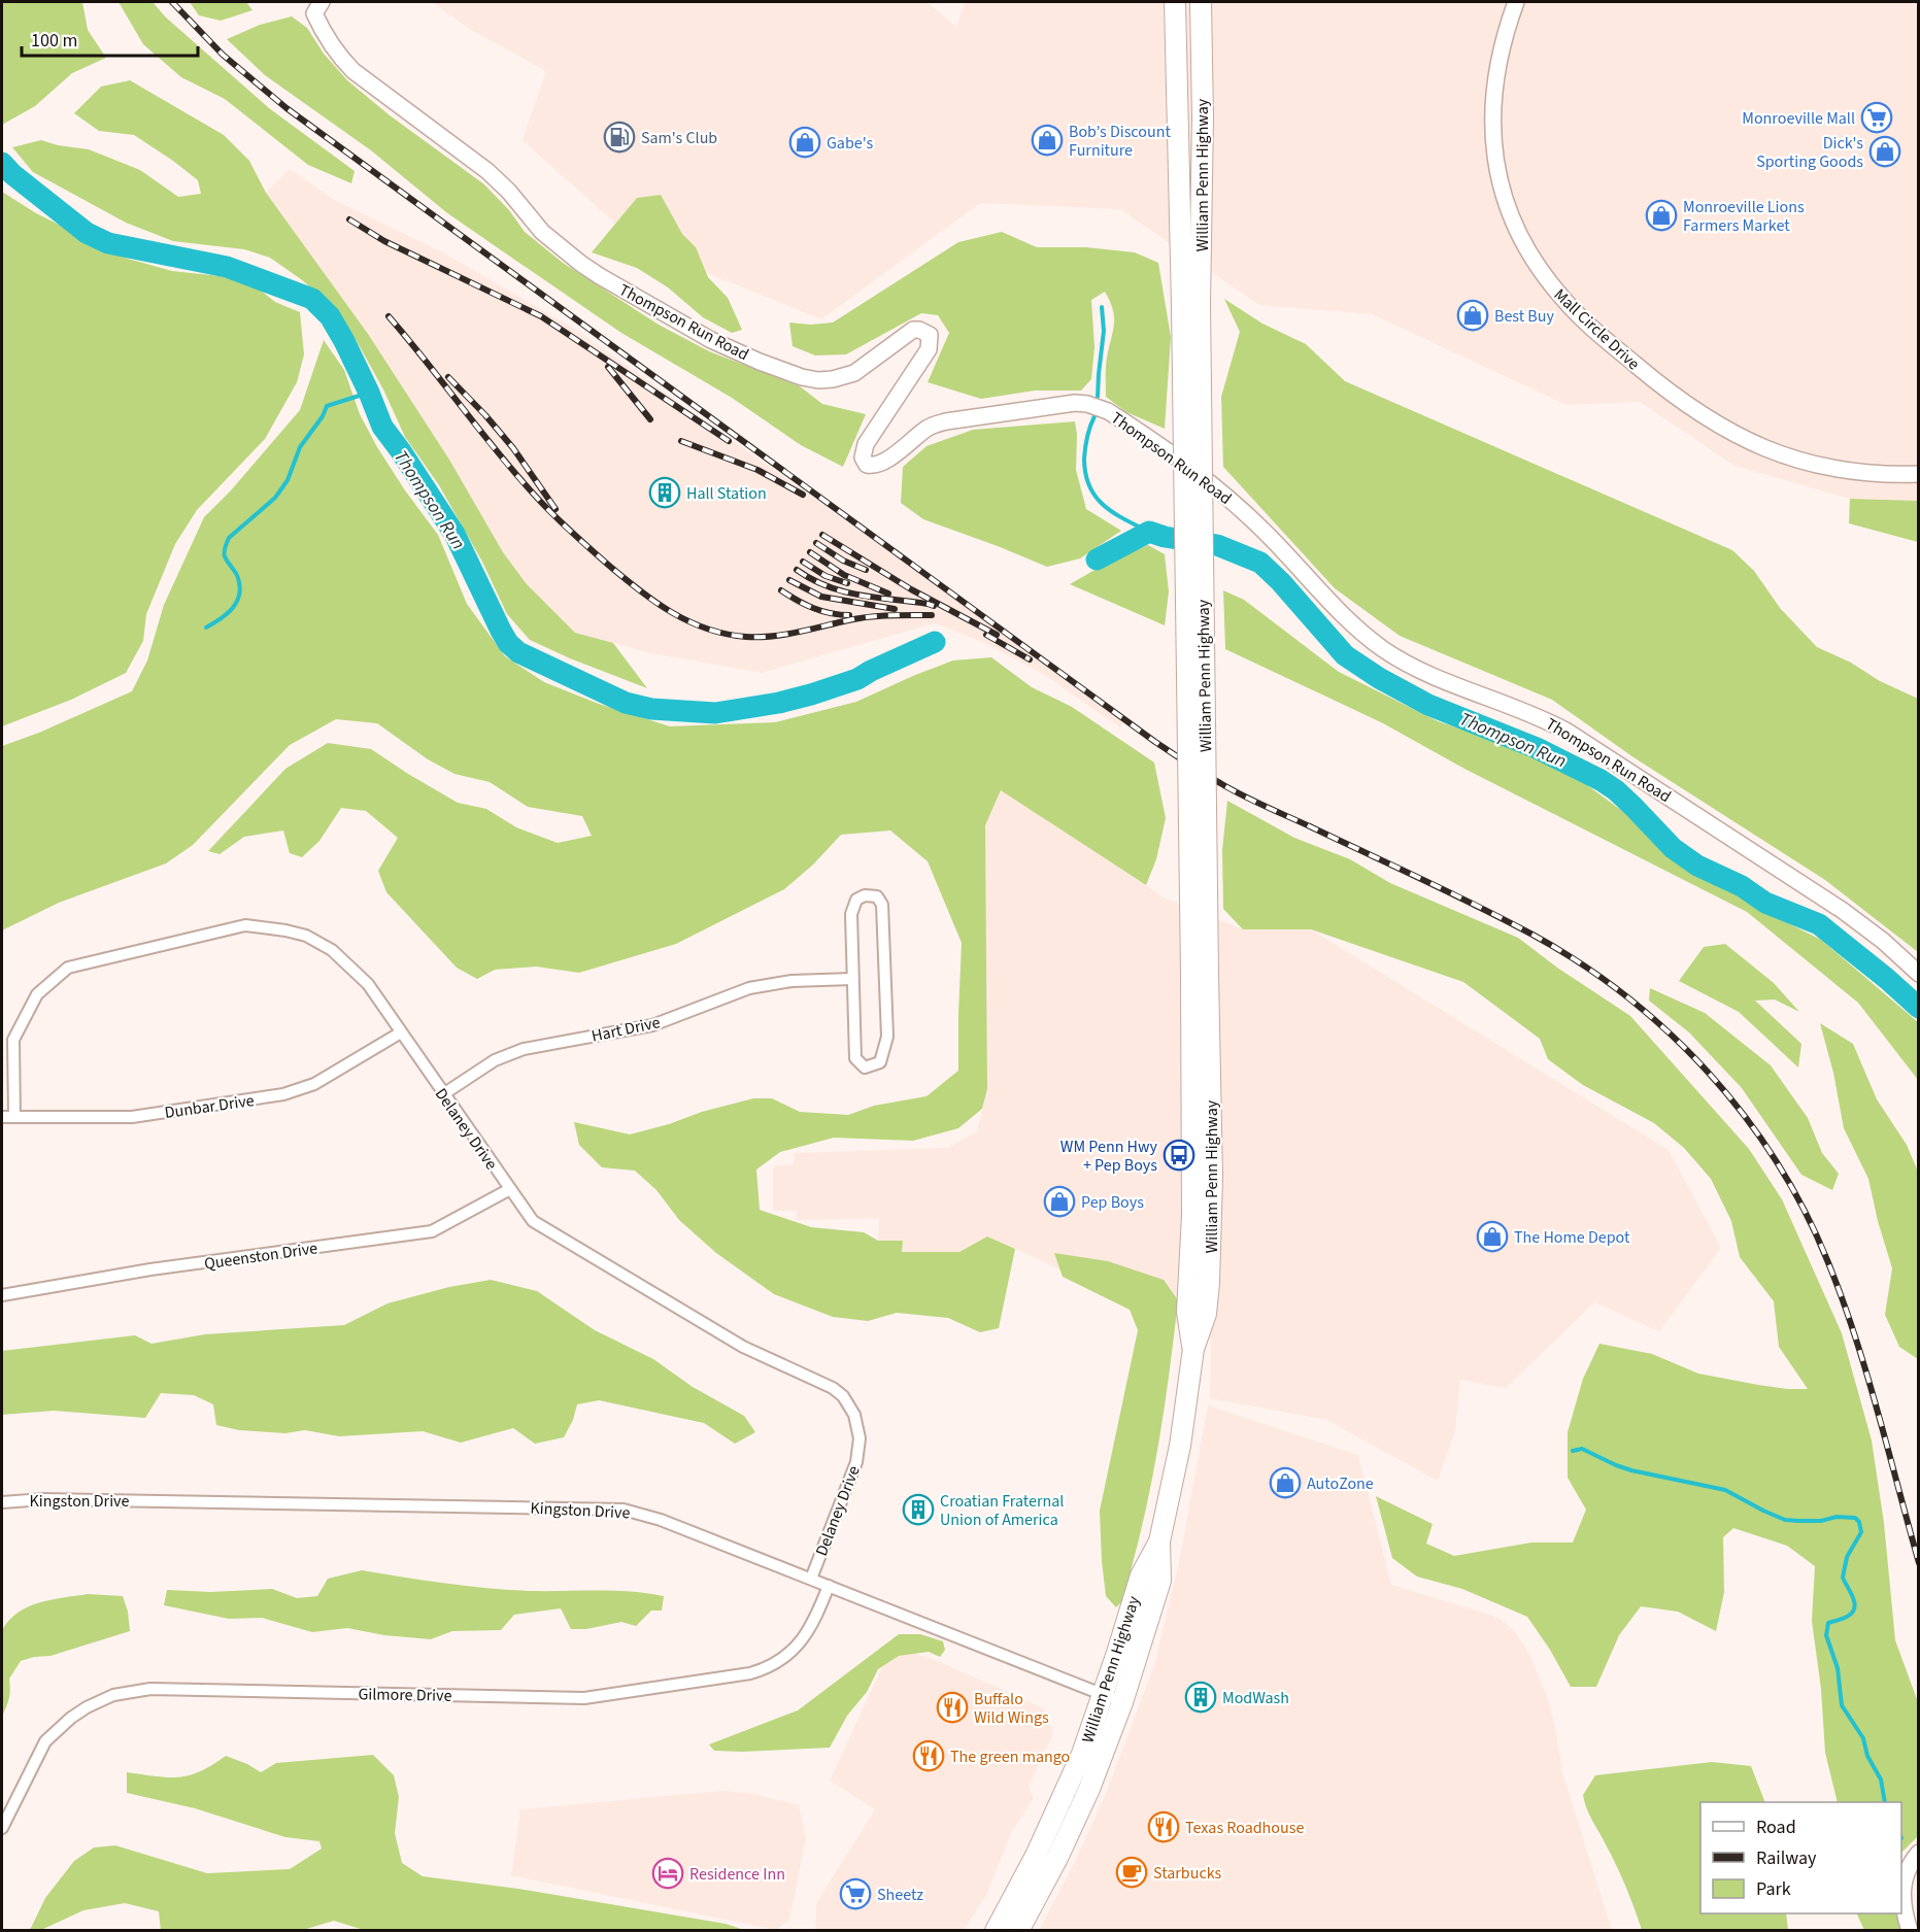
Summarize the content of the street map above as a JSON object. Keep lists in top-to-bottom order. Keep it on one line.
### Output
{"streets":{"highway":["William Penn Highway"],"street":["Thompson Run Road","Mall Circle Drive","Hart Drive","Dunbar Drive","Delaney Drive","Queenston Drive","Kingston Drive","Gilmore Drive"]},"crossings":[["William Penn Highway","Kingston Drive"],["Hart Drive","Delaney Drive"],["Dunbar Drive","Delaney Drive"],["Delaney Drive","Queenston Drive"],["Delaney Drive","Kingston Drive"],["Kingston Drive","Gilmore Drive"]],"water":["Thompson Run"],"places":{"supermarket":["Monroeville Mall","Sheetz"],"fuel station":["Sam's Club"],"shop":["Bob’s Discount Furniture","Gabe's","Dick's Sporting Goods","Monroeville Lions Farmers Market","Best Buy","Pep Boys","The Home Depot","AutoZone"],"building":["Hall Station","Croatian Fraternal Union of America","ModWash"],"bus stop":["WM Penn Hwy + Pep Boys"],"restaurant":["Buffalo Wild Wings","The green mango","Texas Roadhouse"],"cafe":["Starbucks"],"hotel":["Residence Inn"]},"legend":["Road","Railway","Park"],"scale_bar":"100 m"}
